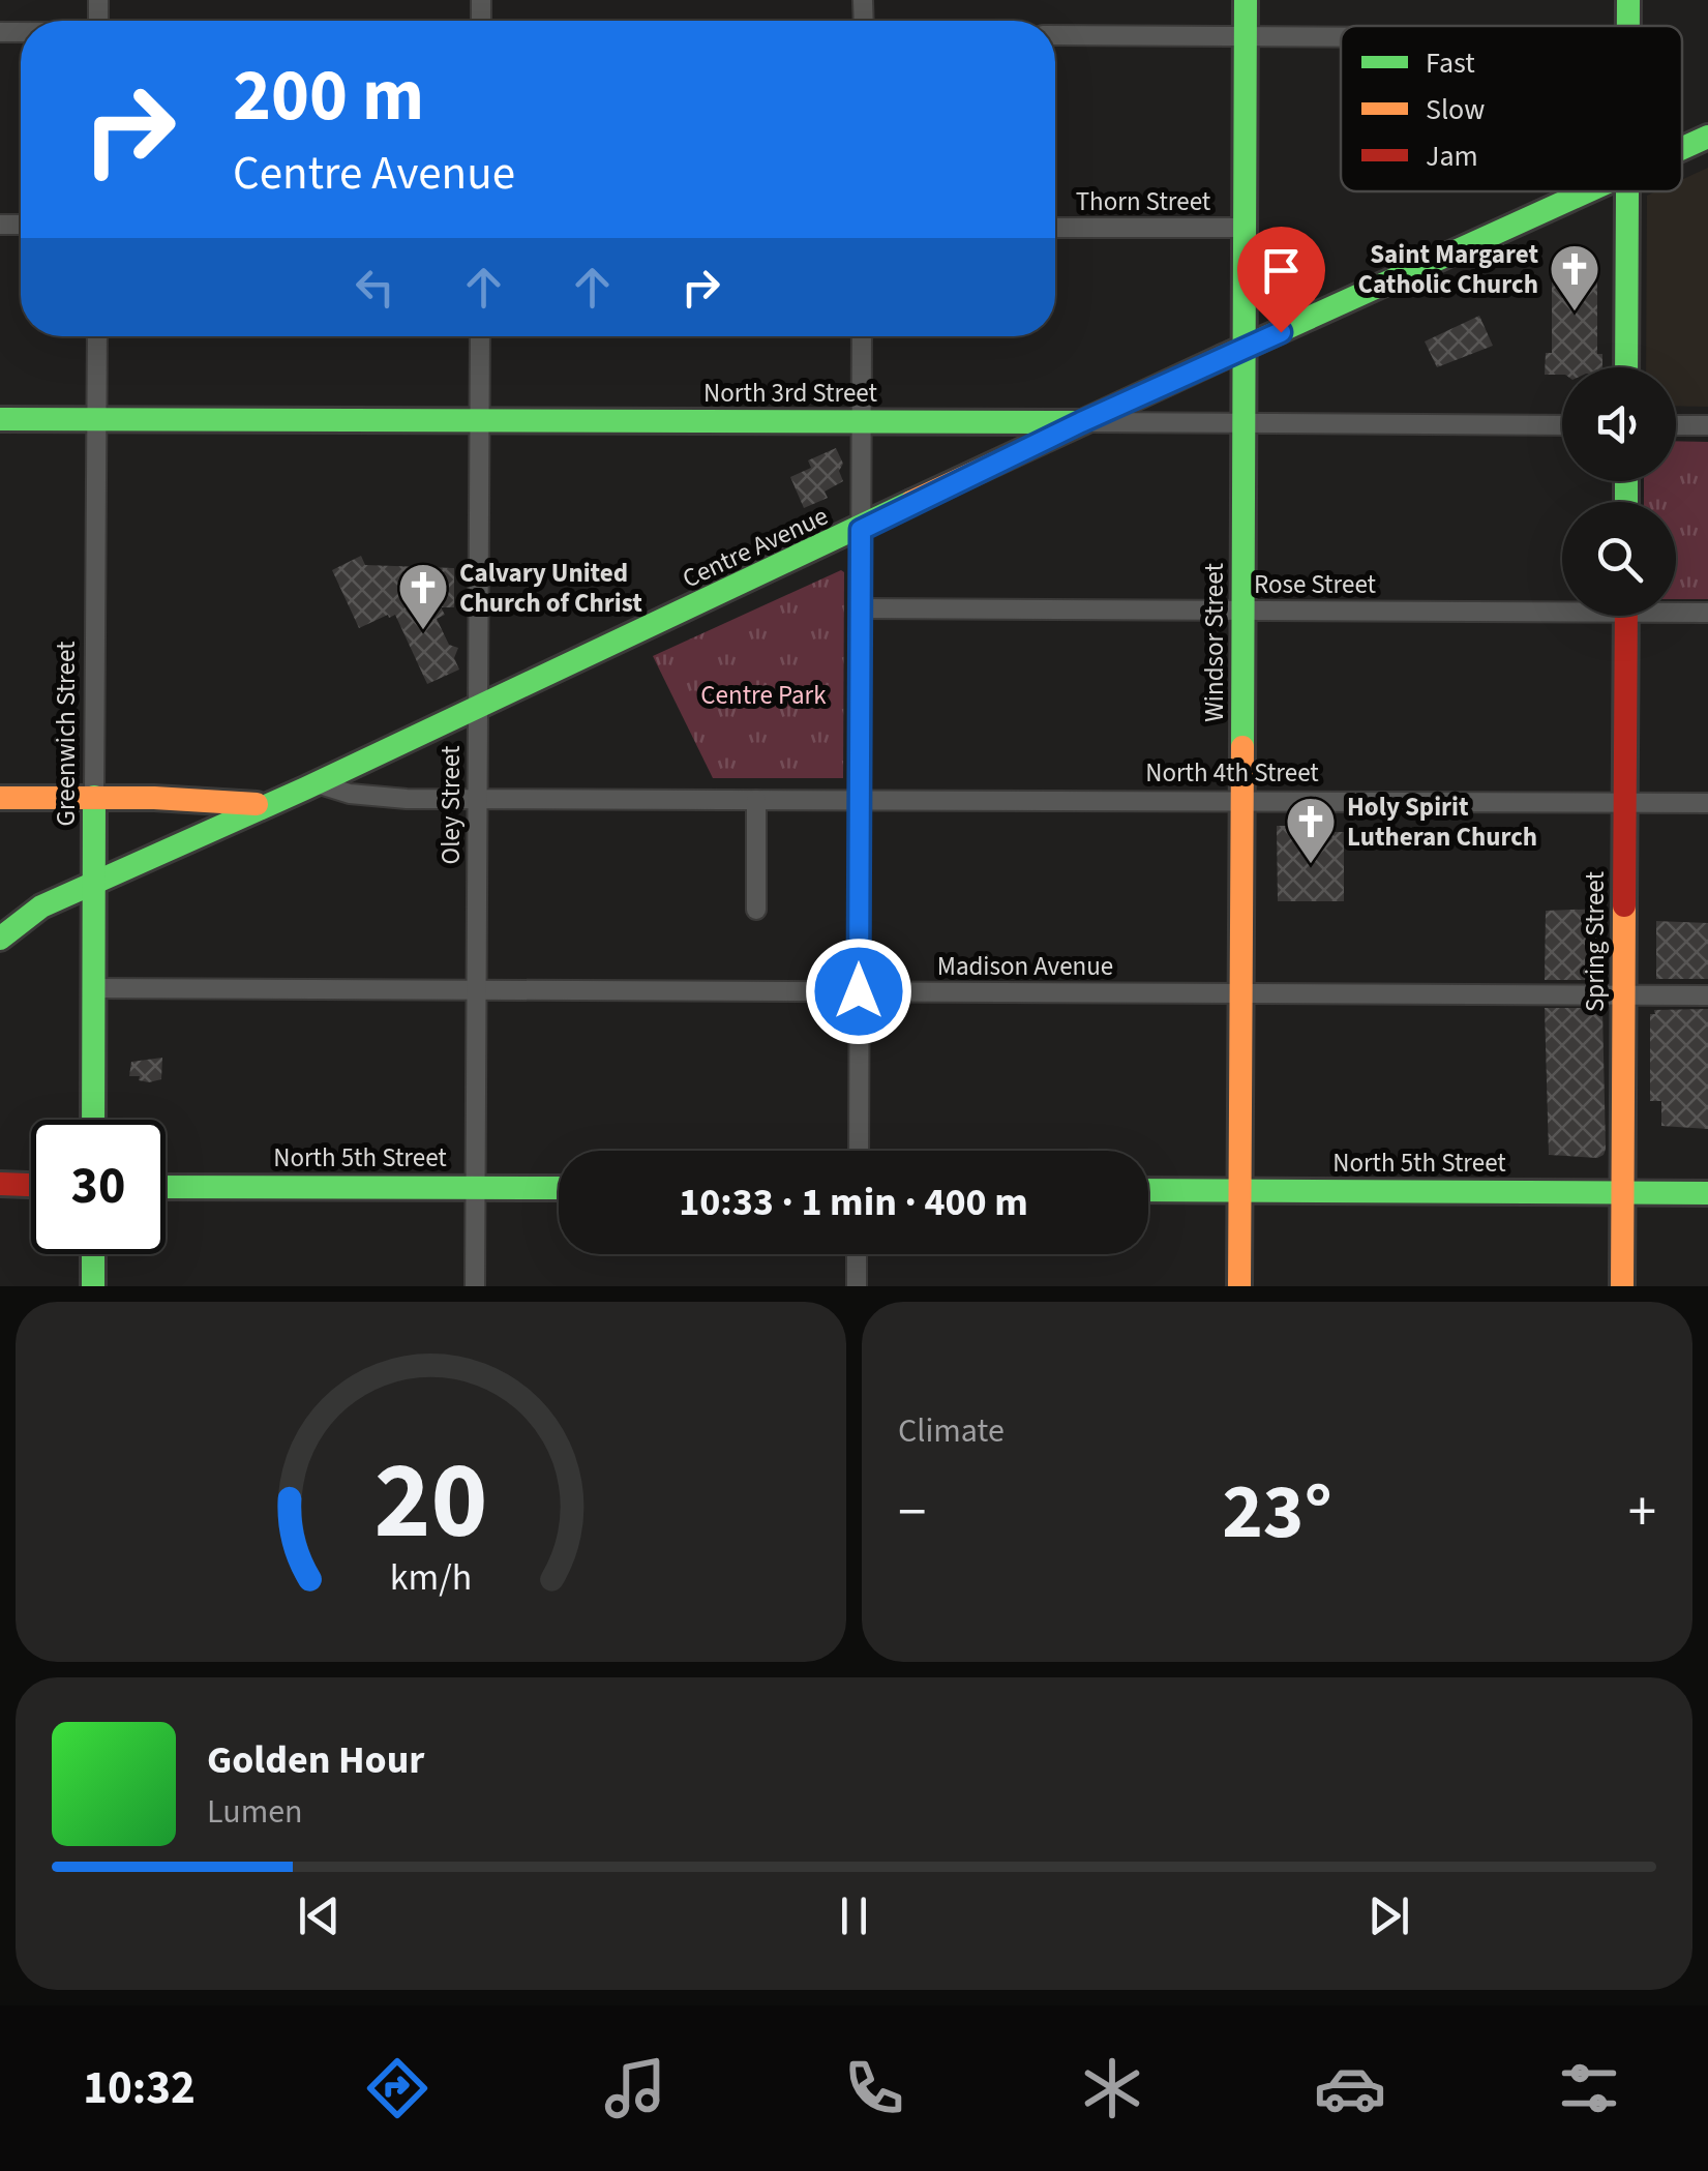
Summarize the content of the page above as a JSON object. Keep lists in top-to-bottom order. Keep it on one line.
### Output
{"streets":{"main road":["North 3rd Street","Centre Avenue","Windsor Street","Greenwich Street","Spring Street","North 5th Street"],"street":["Thorn Street","Rose Street","North 4th Street","Oley Street","Madison Avenue"]},"crossings":[["Thorn Street","Windsor Street"],["North 3rd Street","Centre Avenue"],["North 3rd Street","Windsor Street"],["North 3rd Street","Greenwich Street"],["North 3rd Street","Oley Street"],["Centre Avenue","Windsor Street"],["Centre Avenue","Greenwich Street"],["Centre Avenue","North 4th Street"],["Centre Avenue","Oley Street"],["Rose Street","Windsor Street"],["Windsor Street","North 4th Street"],["Windsor Street","Madison Avenue"],["Windsor Street","North 5th Street"],["Greenwich Street","Madison Avenue"],["North 4th Street","Oley Street"],["North 4th Street","Spring Street"],["Oley Street","Madison Avenue"],["Oley Street","North 5th Street"],["Spring Street","Madison Avenue"],["Spring Street","North 5th Street"]],"parks":["Centre Park"],"places":{"church":["Saint Margaret Catholic Church","Calvary United Church of Christ","Holy Spirit Lutheran Church"]},"legend":["Fast","Slow","Jam"],"page":{"turn":["200 m","Centre Avenue"],"limit":"30","trip":"10:33 · 1 min · 400 m","tile":"Climate","heat":["−","23°","+"],"song":["Golden Hour","Lumen"],"tabs":"10:32","gauge":["20","km/h"]}}
